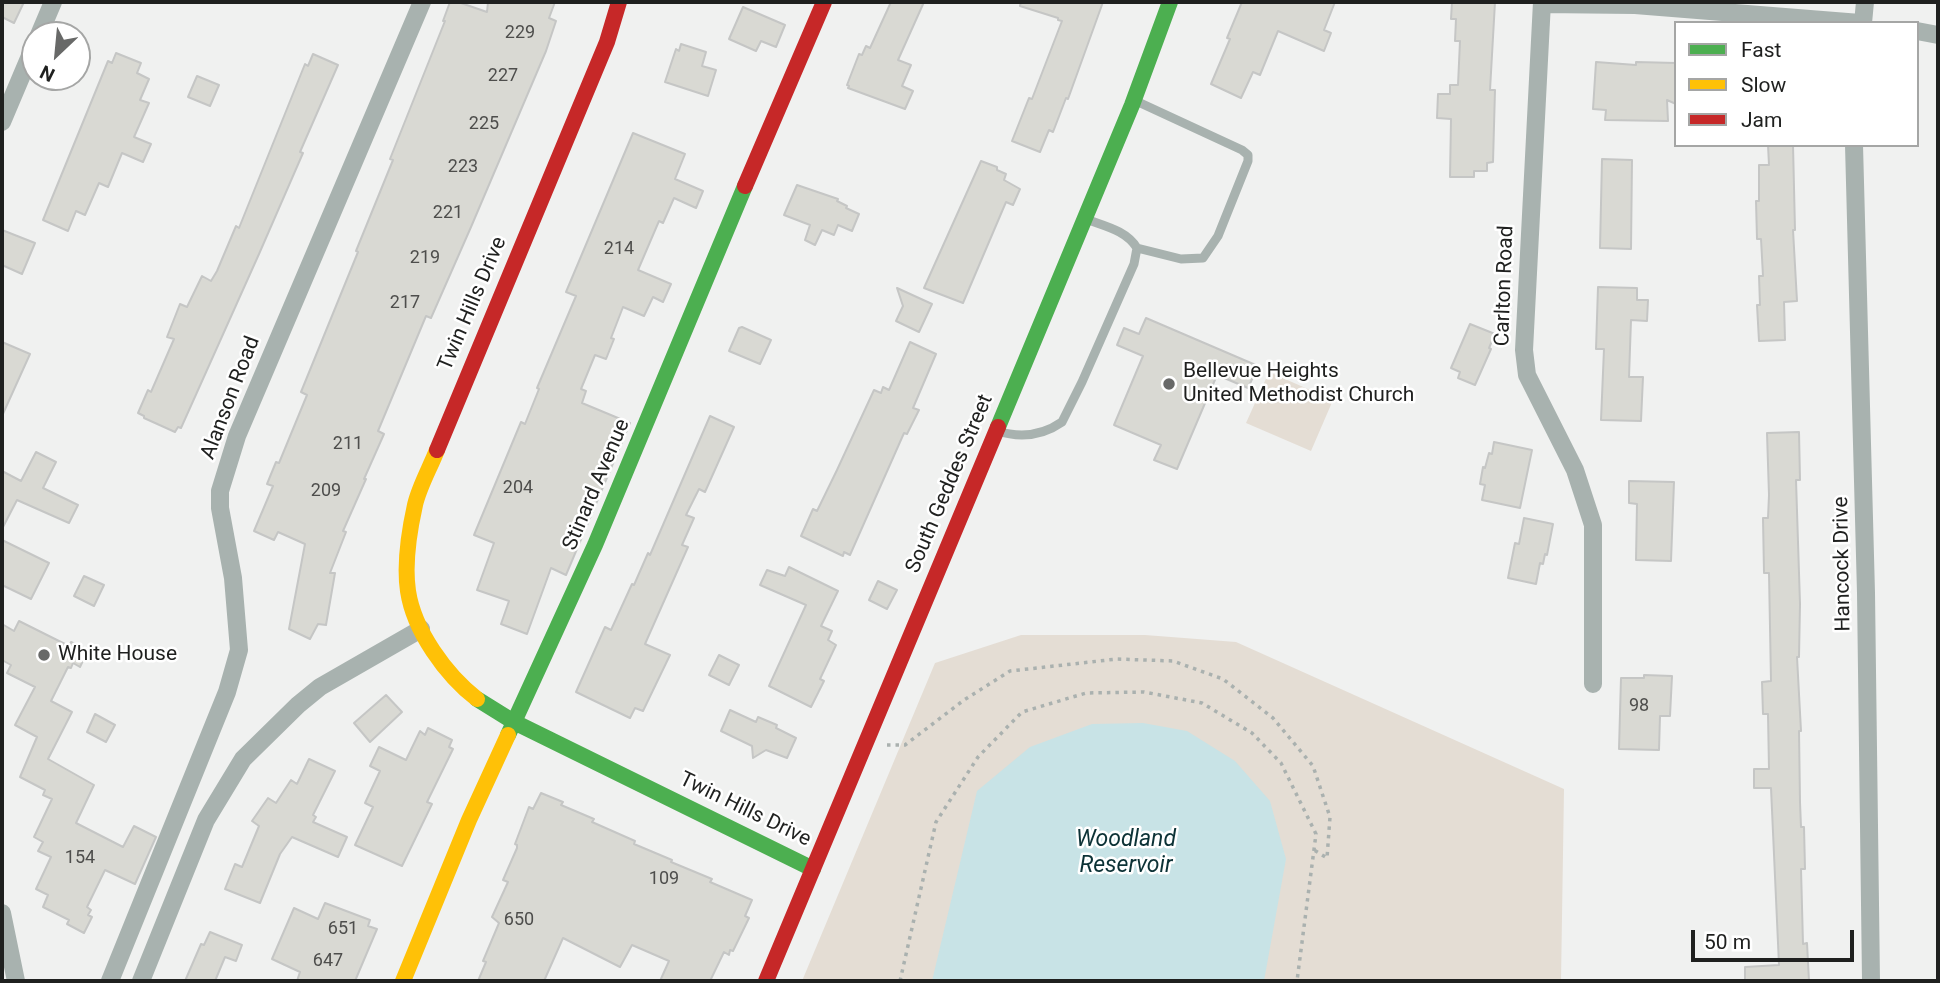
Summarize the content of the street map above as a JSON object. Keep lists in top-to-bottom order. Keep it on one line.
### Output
{"streets":{"street":["Carlton Road","Twin Hills Drive","Alanson Road","South Geddes Street","Stinard Avenue","Hancock Drive"]},"crossings":[["Twin Hills Drive","South Geddes Street"],["Twin Hills Drive","Stinard Avenue"]],"water":["Woodland Reservoir"],"places":["Bellevue Heights United Methodist Church","White House"],"house_numbers":["229","227","225","223","221","214","219","217","211","204","209","98","154","109","650","651","647"],"legend":["Fast","Slow","Jam"],"scale_bar":"50 m","north":"bottom left"}
